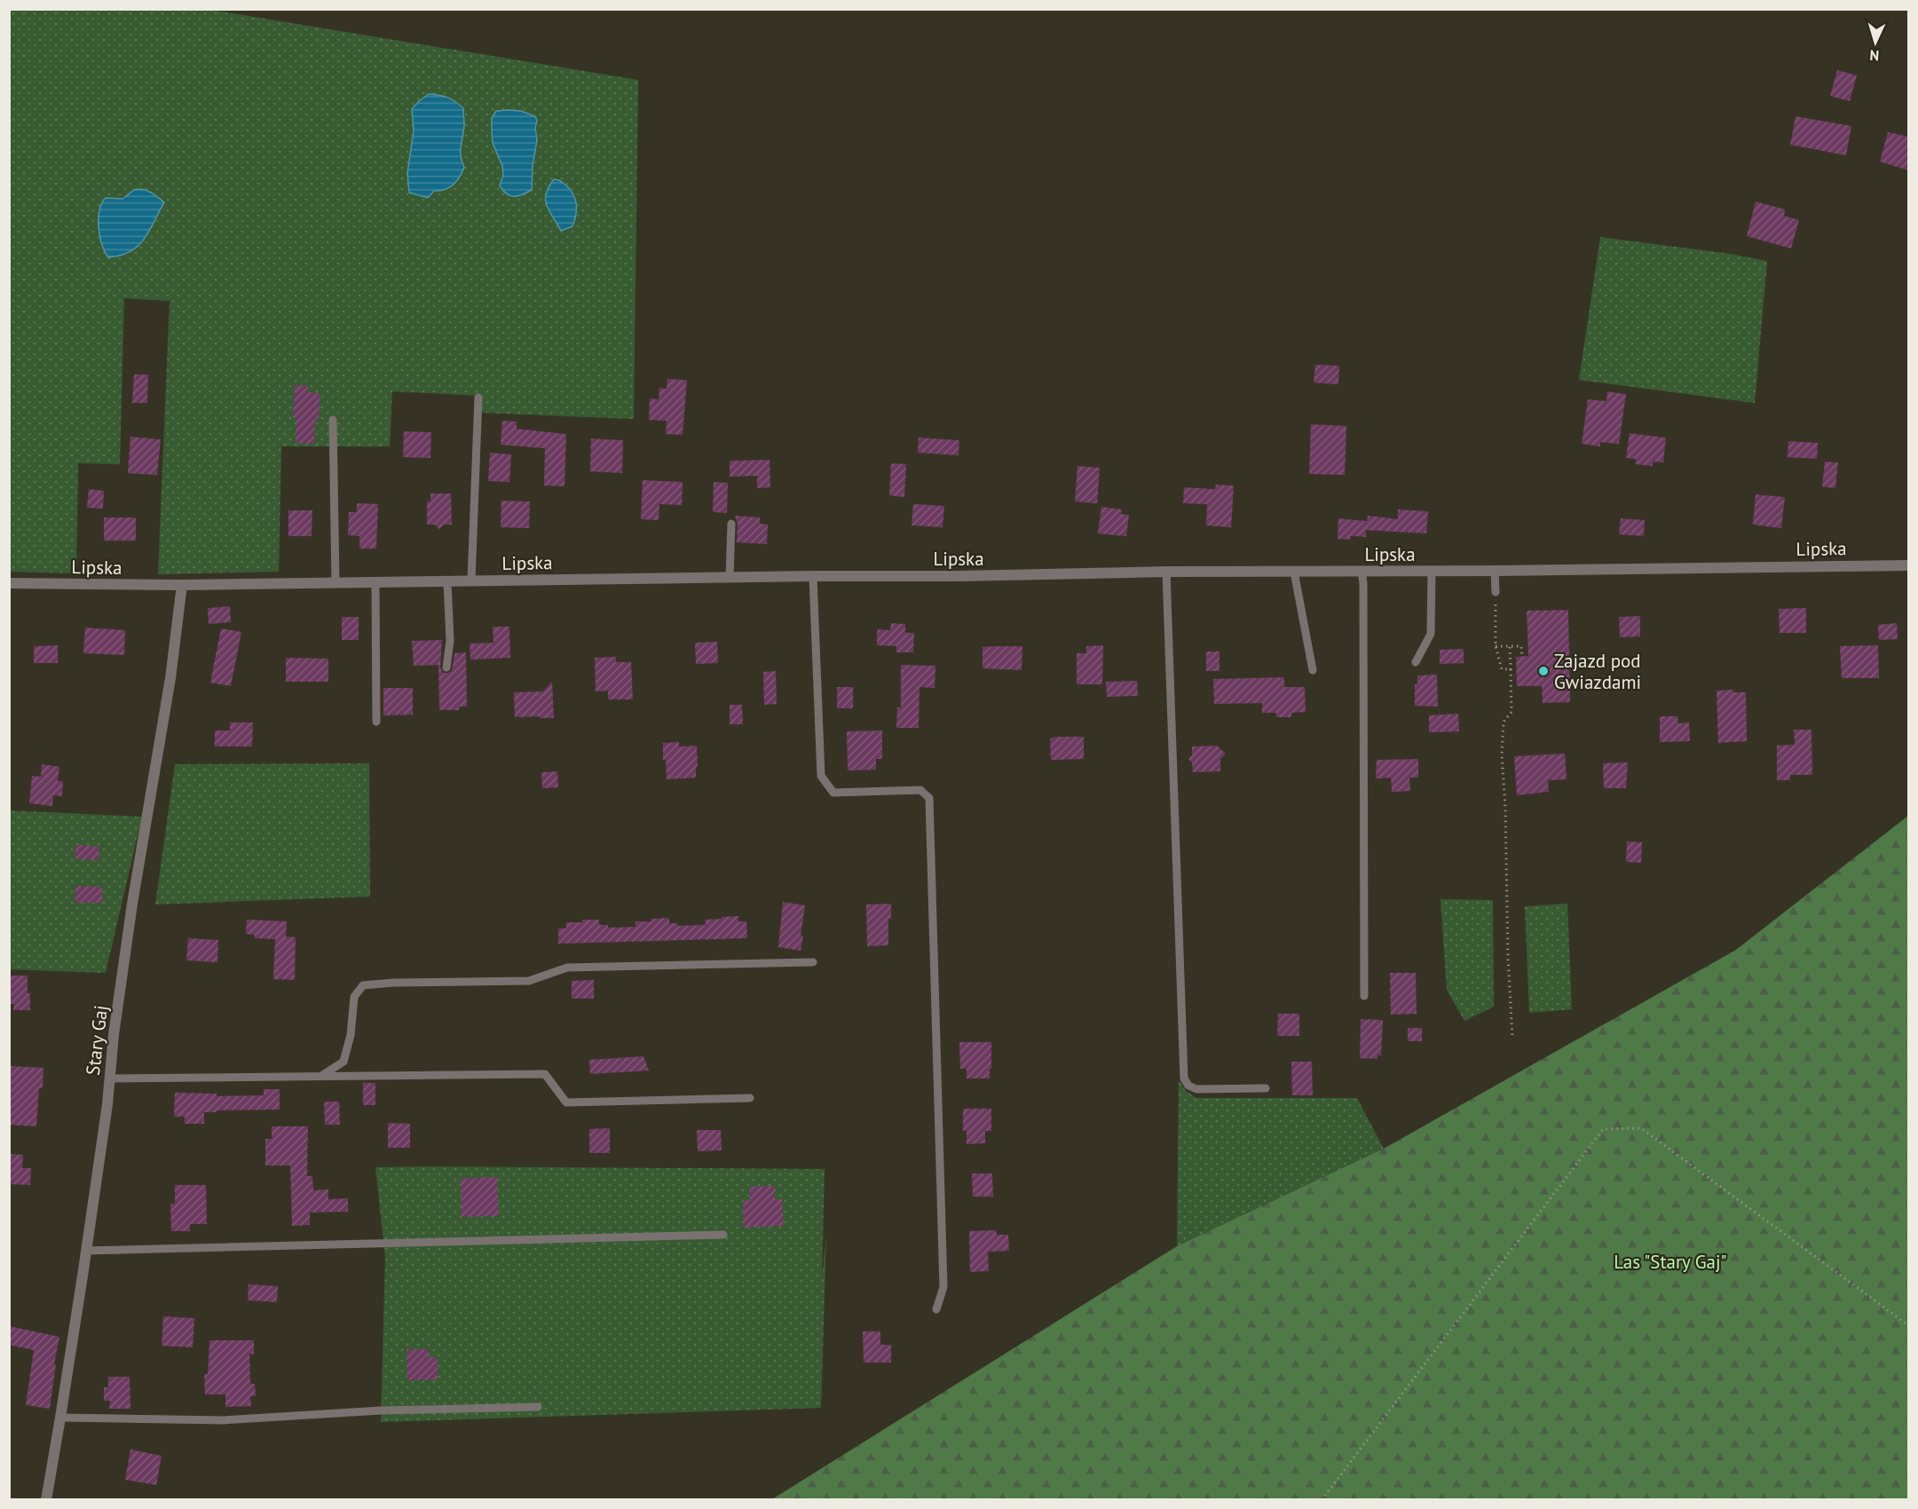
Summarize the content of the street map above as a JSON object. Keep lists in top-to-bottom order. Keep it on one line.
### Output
{"streets":{"street":["Lipska","Stary Gaj"]},"crossings":[["Lipska","Stary Gaj"]],"parks":["Las \"Stary Gaj\""],"places":["Zajazd pod Gwiazdami"],"north":"bottom"}
